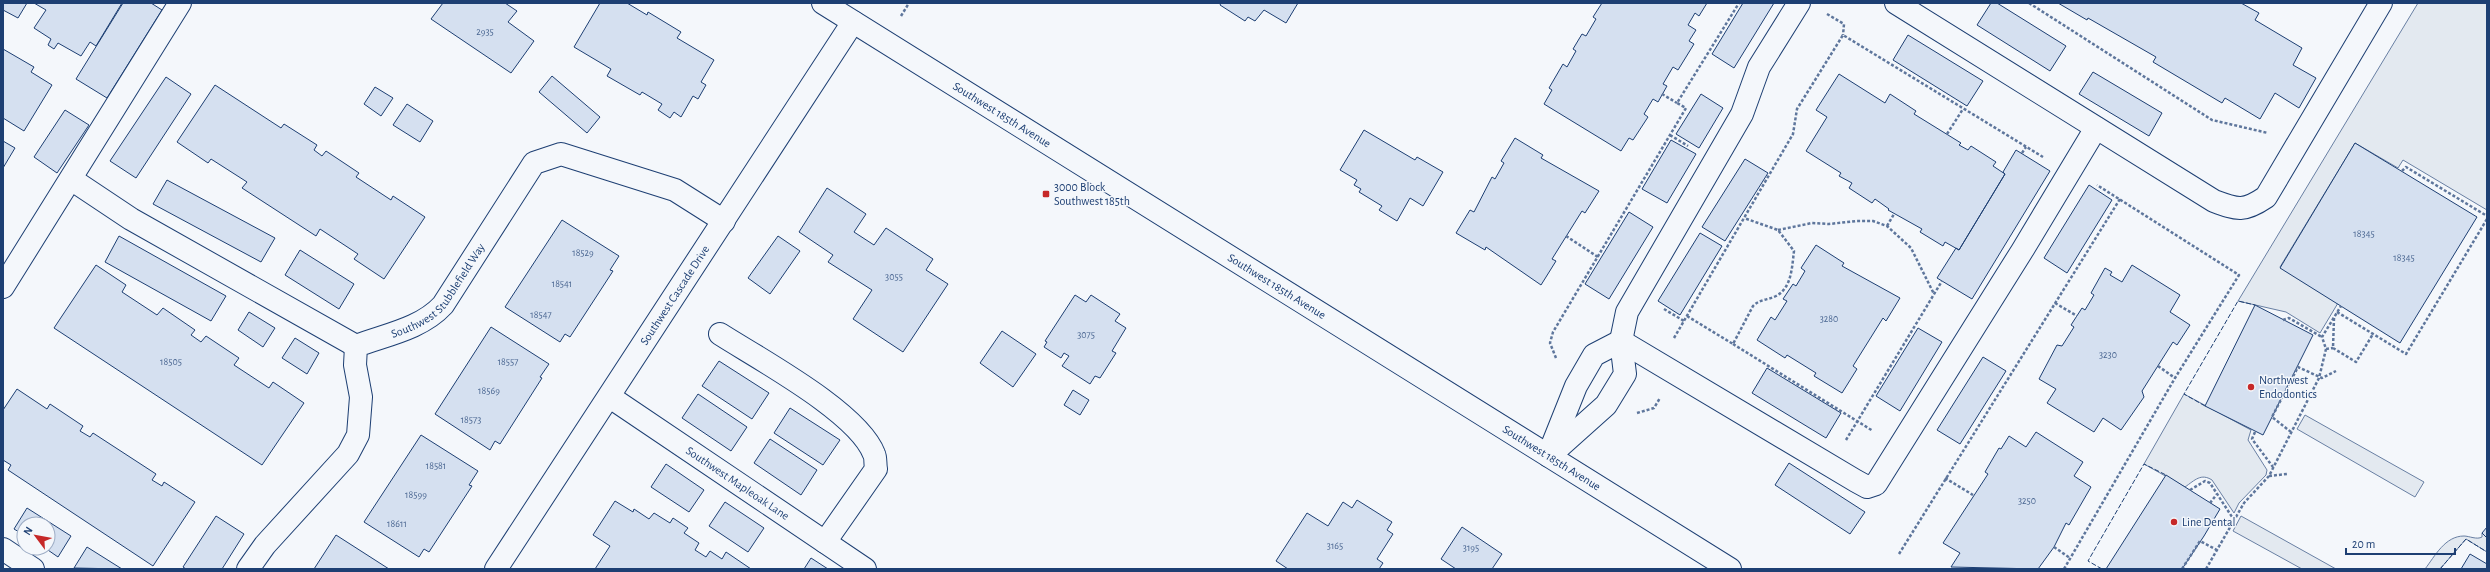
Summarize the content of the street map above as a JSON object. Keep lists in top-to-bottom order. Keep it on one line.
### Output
{"streets":{"street":["Southwest 185th Avenue","Southwest Stubblefield Way","Southwest Cascade Drive","Southwest Mapleoak Lane"]},"crossings":[["Southwest 185th Avenue","Southwest Cascade Drive"],["Southwest Stubblefield Way","Southwest Cascade Drive"],["Southwest Cascade Drive","Southwest Mapleoak Lane"]],"places":{"transit":["3000 Block Southwest 185th"],"other":["Northwest Endodontics","Line Dental"]},"house_numbers":["2935","18345","18529","18345","3055","18541","18547","3280","3075","3230","18505","18557","18569","18573","18581","18599","3250","18611","3165","3195"],"scale_bar":"20 m","north":"top left"}
